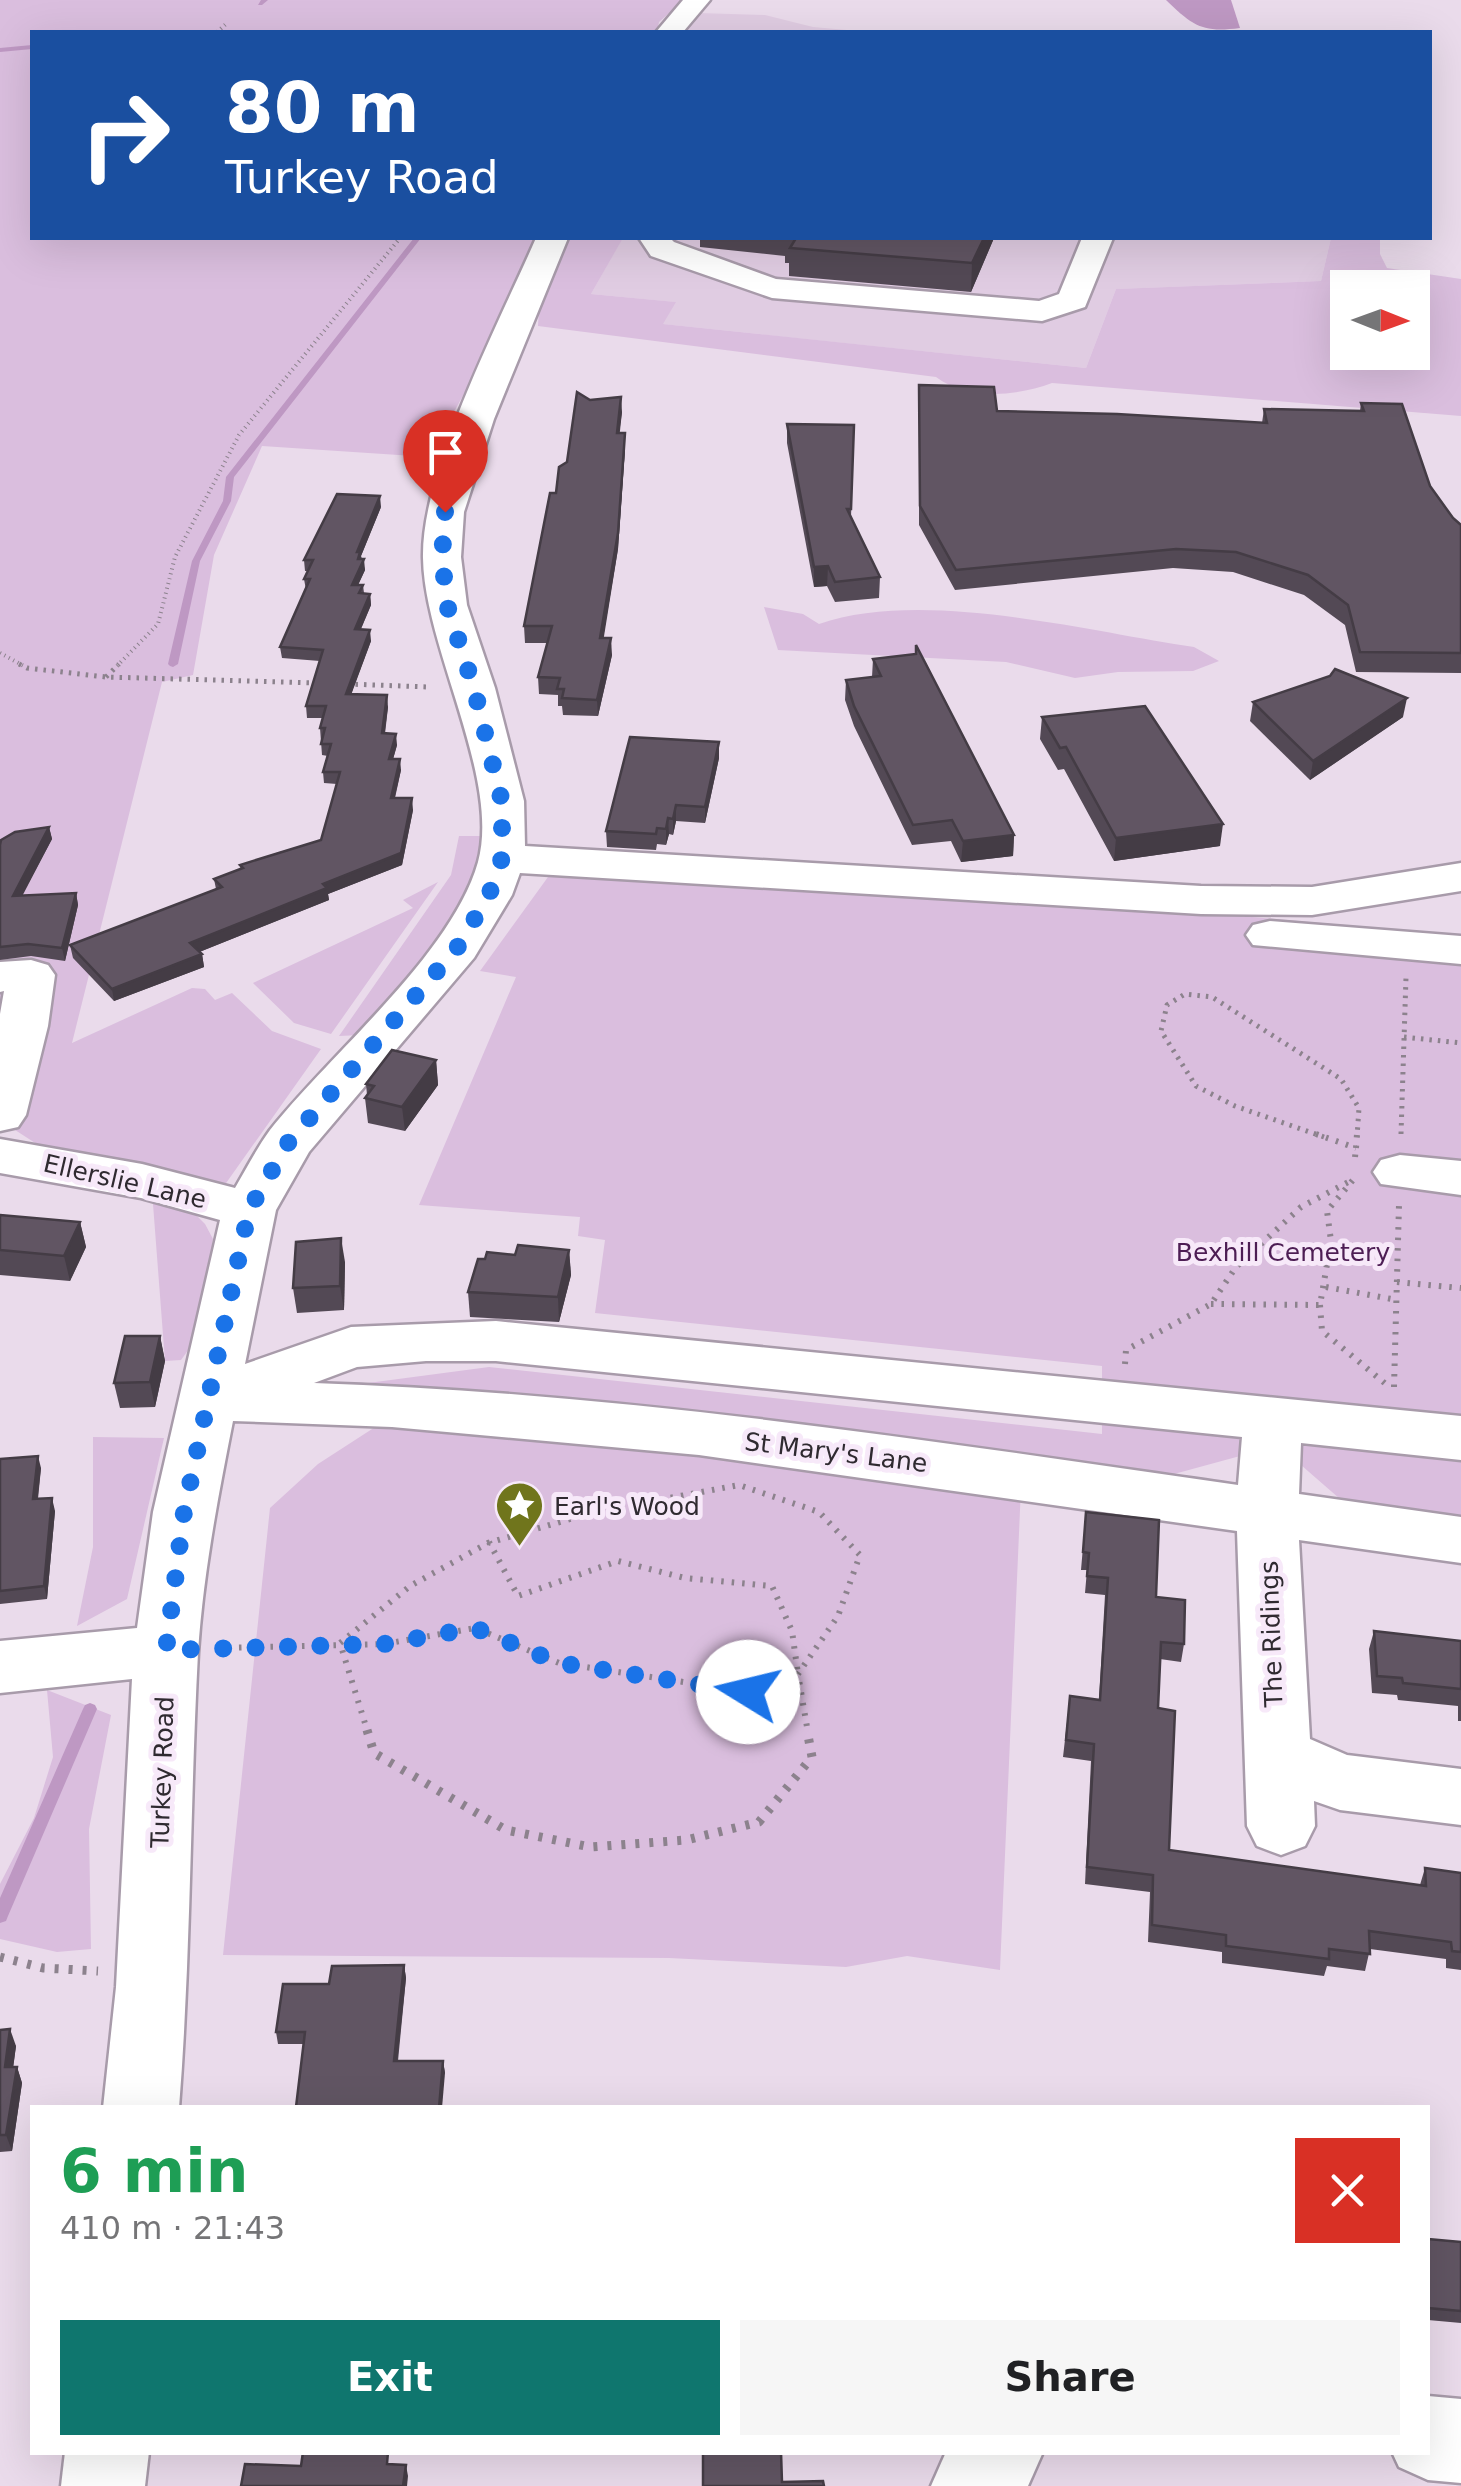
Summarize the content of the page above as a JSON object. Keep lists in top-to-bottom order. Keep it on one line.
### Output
{"streets":{"street":["Ellerslie Lane","St Mary's Lane","The Ridings","Turkey Road"]},"crossings":[["Ellerslie Lane","Turkey Road"],["St Mary's Lane","The Ridings"],["St Mary's Lane","Turkey Road"]],"parks":["Bexhill Cemetery"],"places":{"place":["Earl's Wood"]},"north":"right","page":{"turn":["80 m","Turkey Road"],"heading":["6 min","410 m · 21:43"],"buttons":["Exit","Share"]}}
